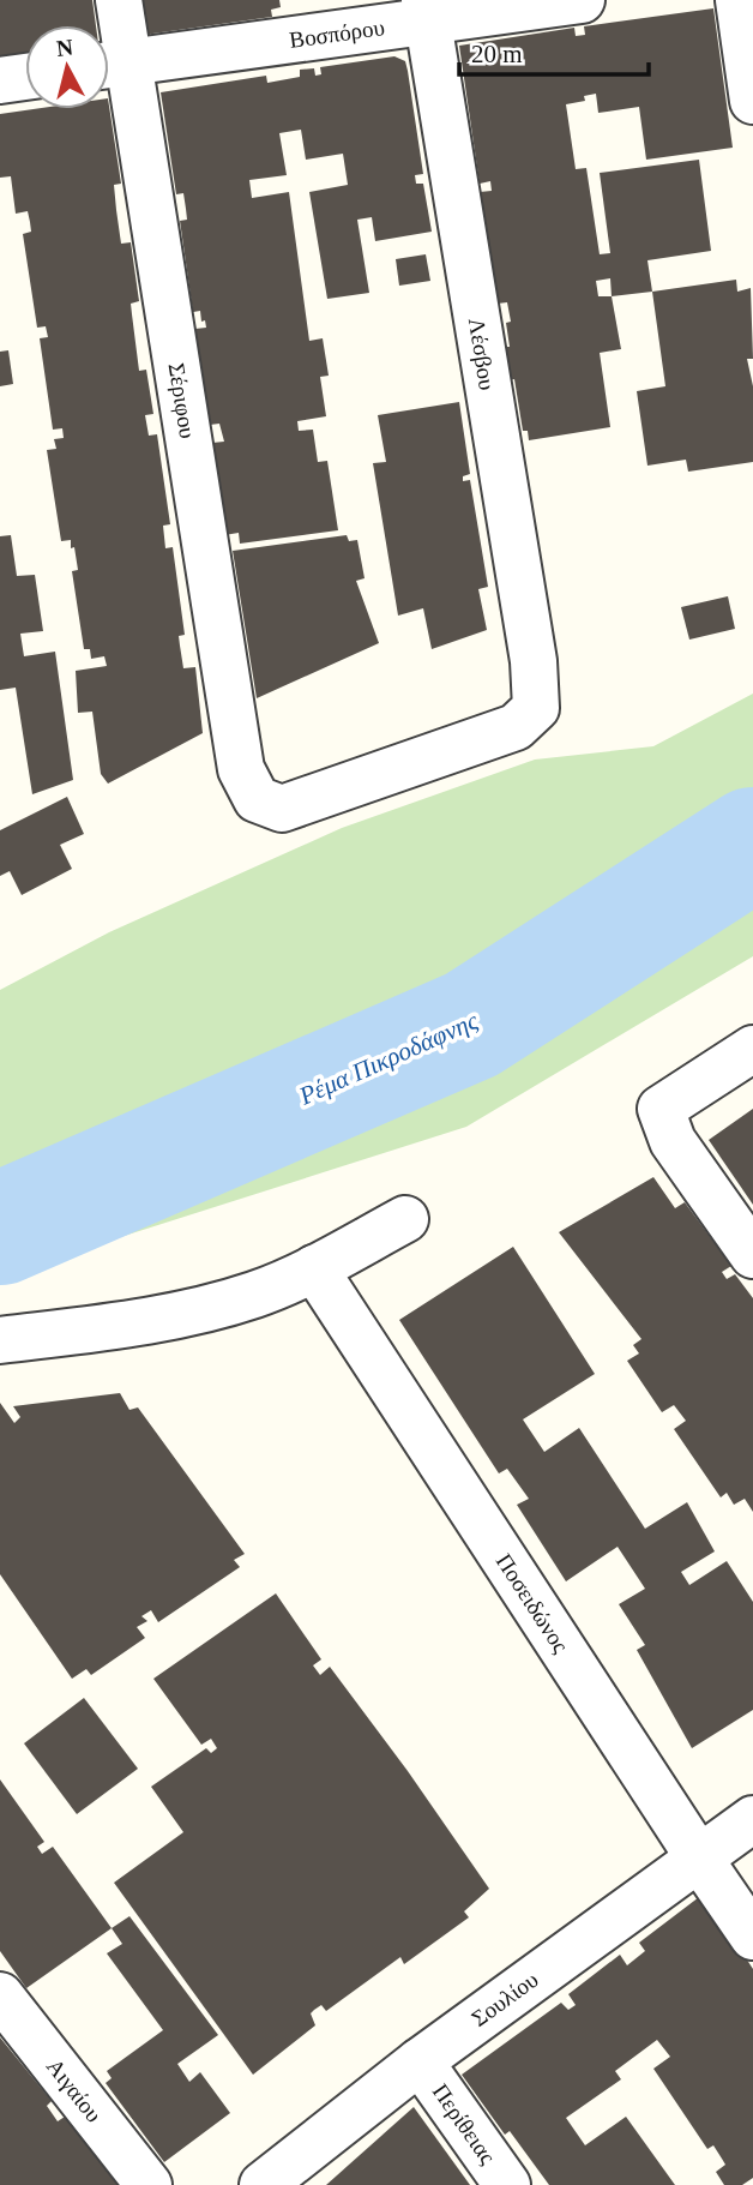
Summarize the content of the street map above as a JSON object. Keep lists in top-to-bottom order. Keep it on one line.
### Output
{"streets":{"street":["Βοσπόρου","Λέσβου","Σέριφου","Ποσειδώνος","Σουλίου","Αιγαίου","Περίθειας"]},"crossings":[["Βοσπόρου","Λέσβου"],["Βοσπόρου","Σέριφου"],["Λέσβου","Σέριφου"],["Ποσειδώνος","Σουλίου"],["Σουλίου","Περίθειας"]],"water":["Ρέμα Πικροδάφνης"],"scale_bar":"20 m","north":"top"}
